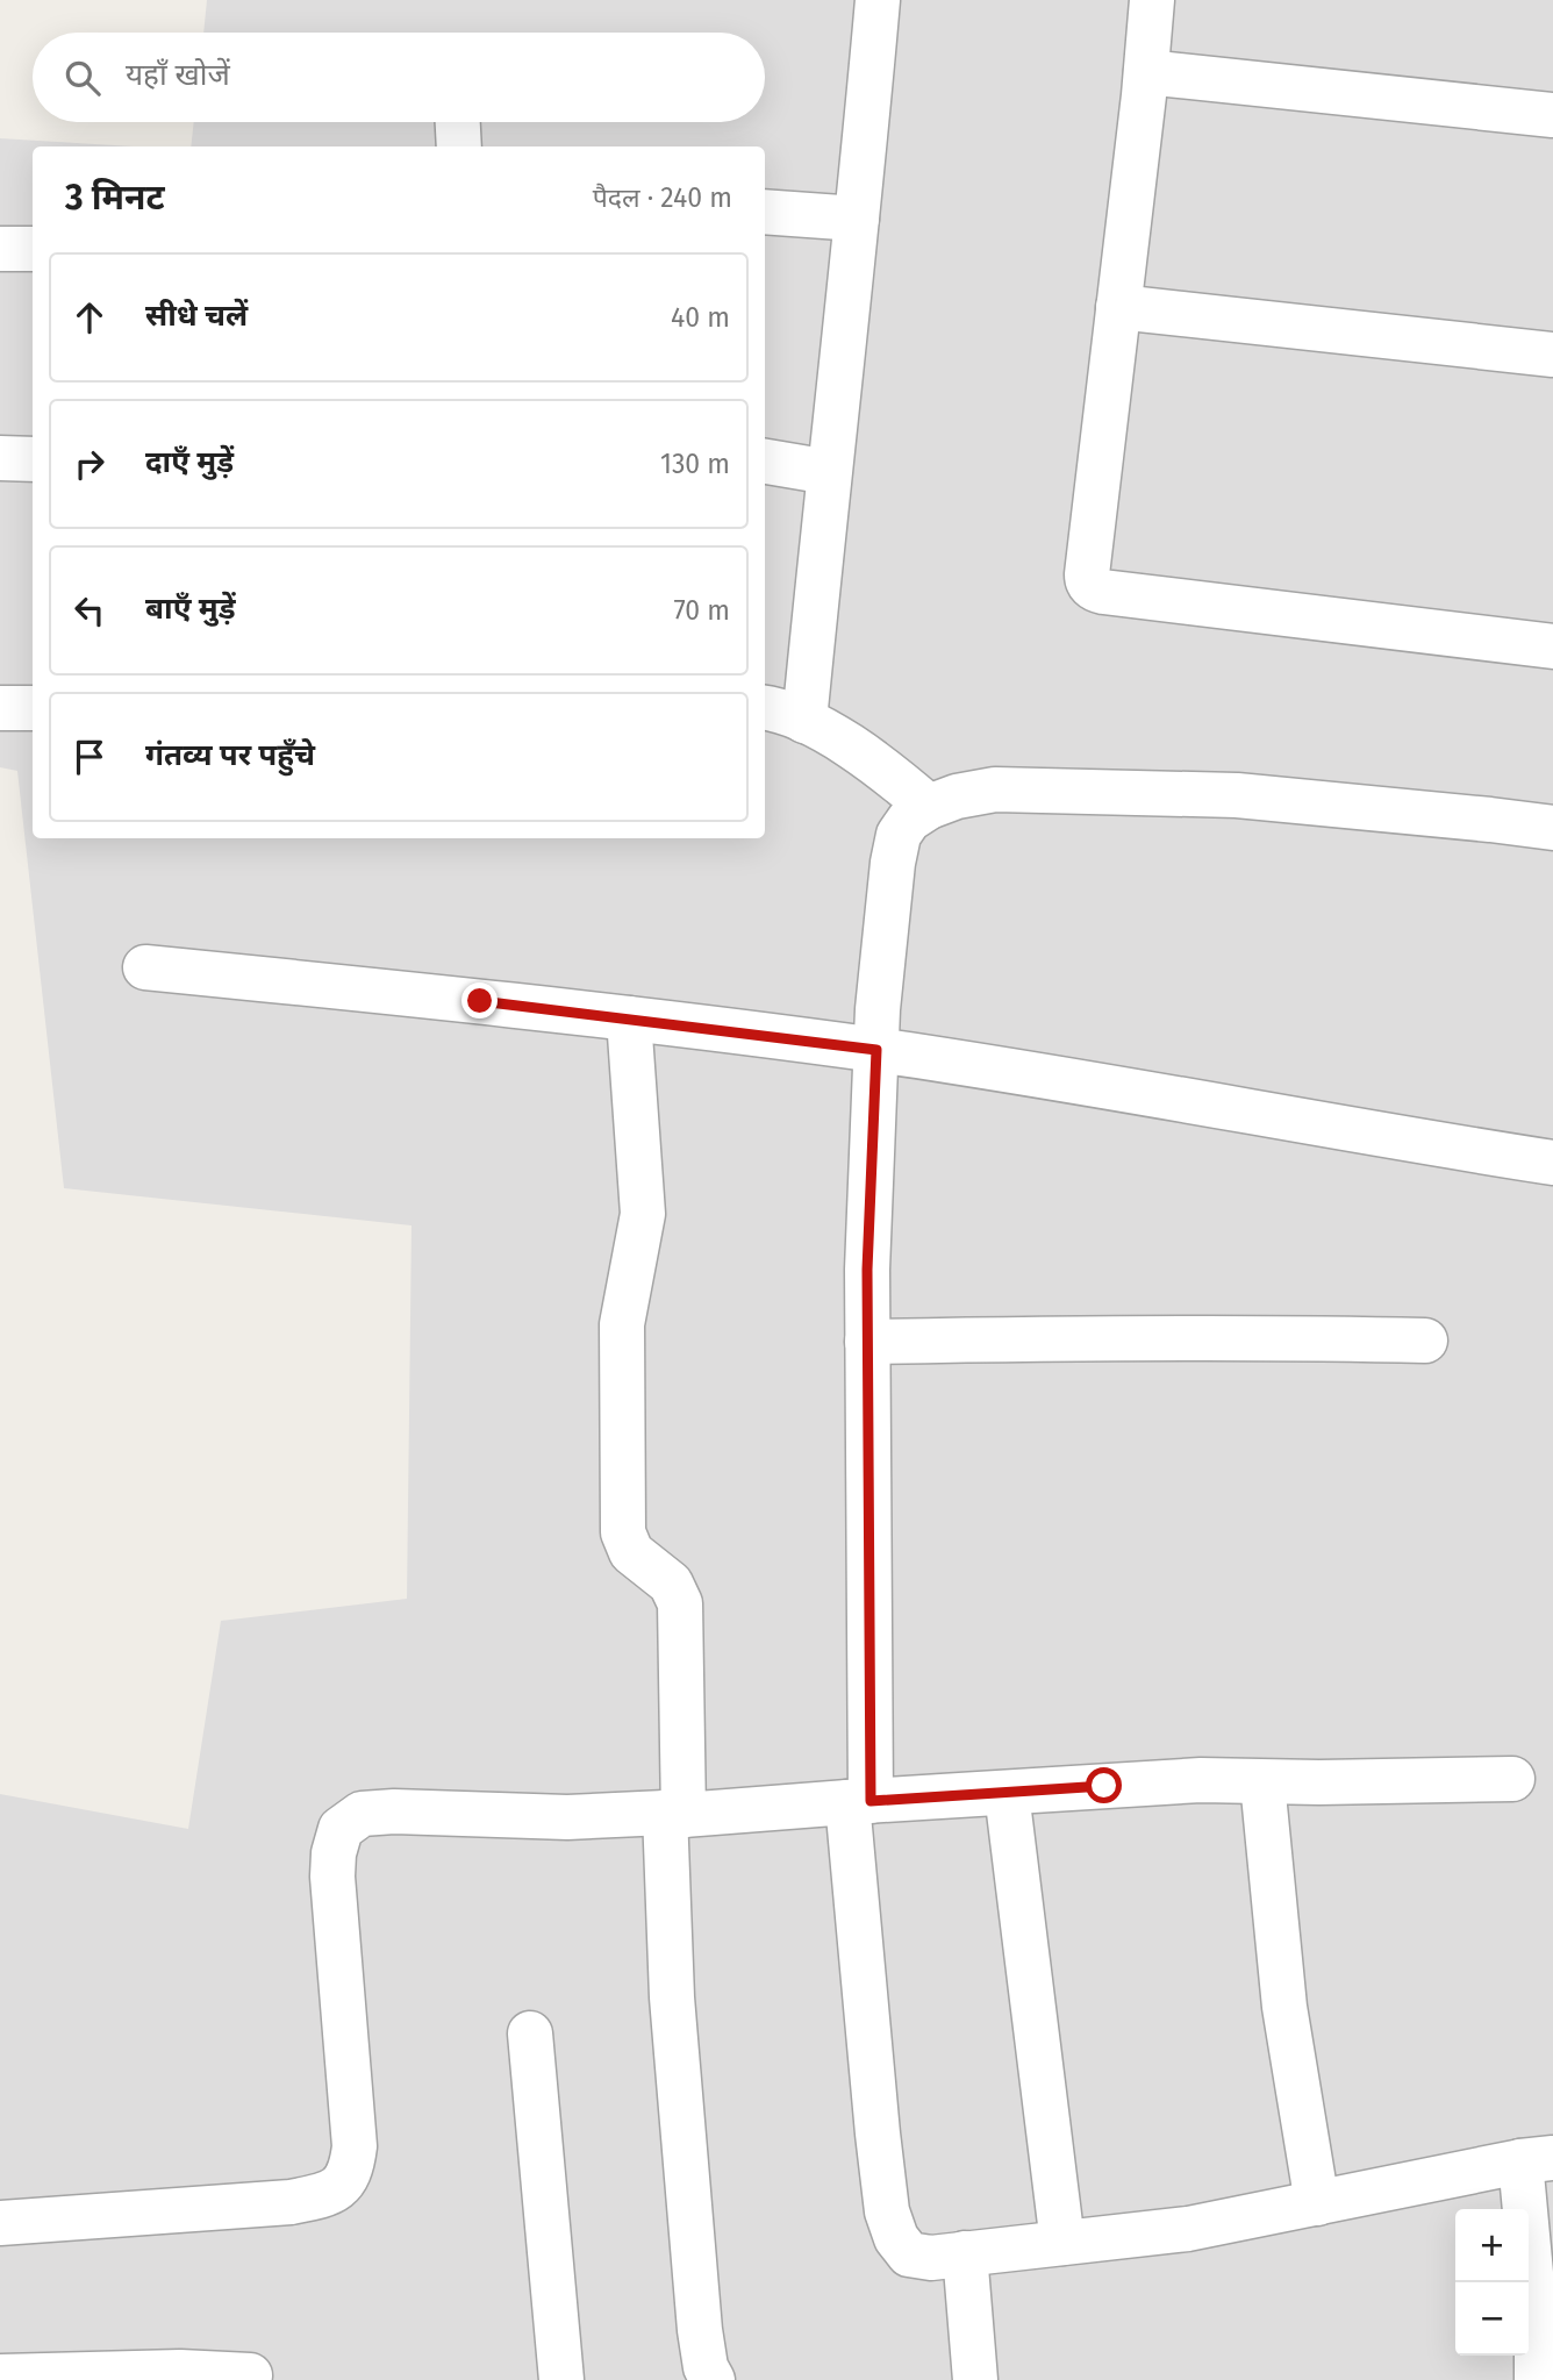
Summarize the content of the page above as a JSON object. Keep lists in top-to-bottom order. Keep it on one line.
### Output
{"page":{"search":"यहाँ खोजें","heading":["3 मिनट","पैदल · 240 m"],"list":[["सीधे चलें","40 m"],["दाएँ मुड़ें","130 m"],["बाएँ मुड़ें","70 m"],"गंतव्य पर पहुँचे"],"map_buttons":["+","−"]}}
